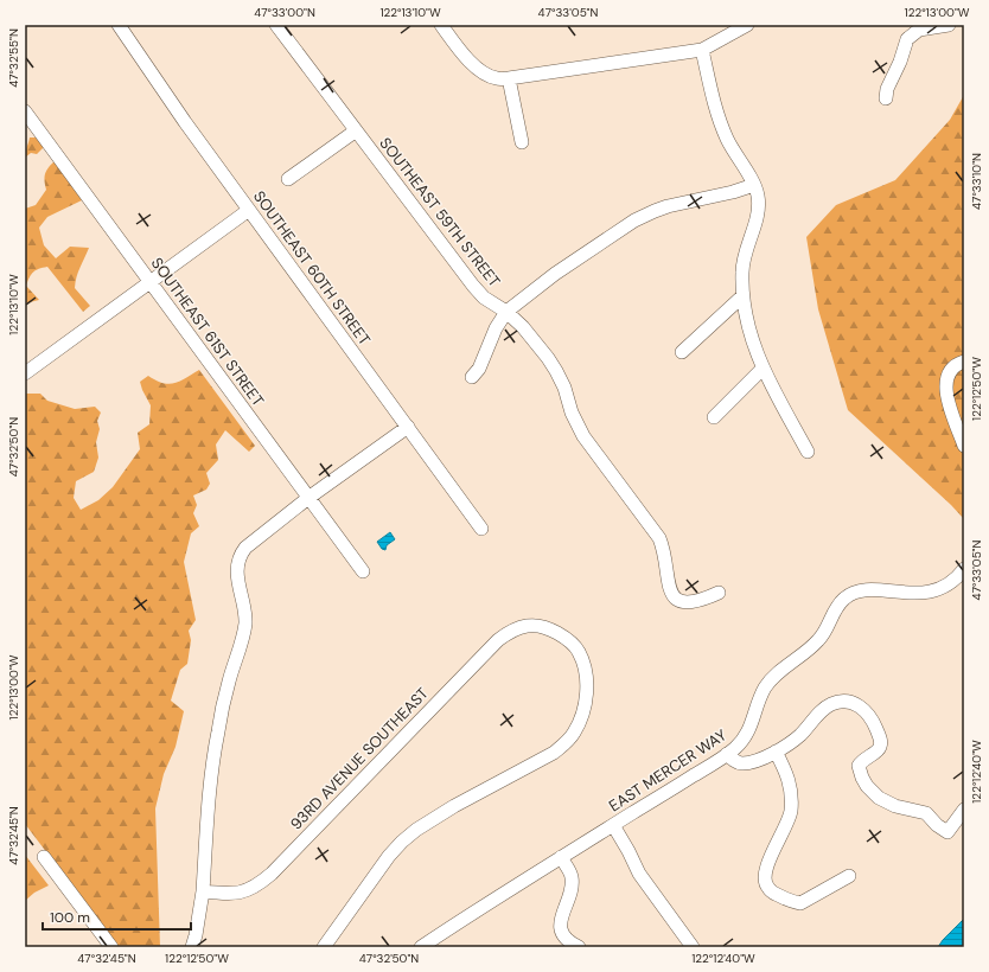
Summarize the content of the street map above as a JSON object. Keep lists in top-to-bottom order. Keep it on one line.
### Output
{"streets":{"street":["SOUTHEAST 59TH STREET","SOUTHEAST 60TH STREET","SOUTHEAST 61ST STREET","93RD AVENUE SOUTHEAST","EAST MERCER WAY"]},"scale_bar":"100 m","coordinates":["47°33'00\"N","122°13'10\"W","47°33'05\"N","122°13'00\"W","47°32'55\"N","47°33'10\"N","122°12'50\"W","47°32'50\"N","122°12'40\"W","47°32'45\"N"]}
